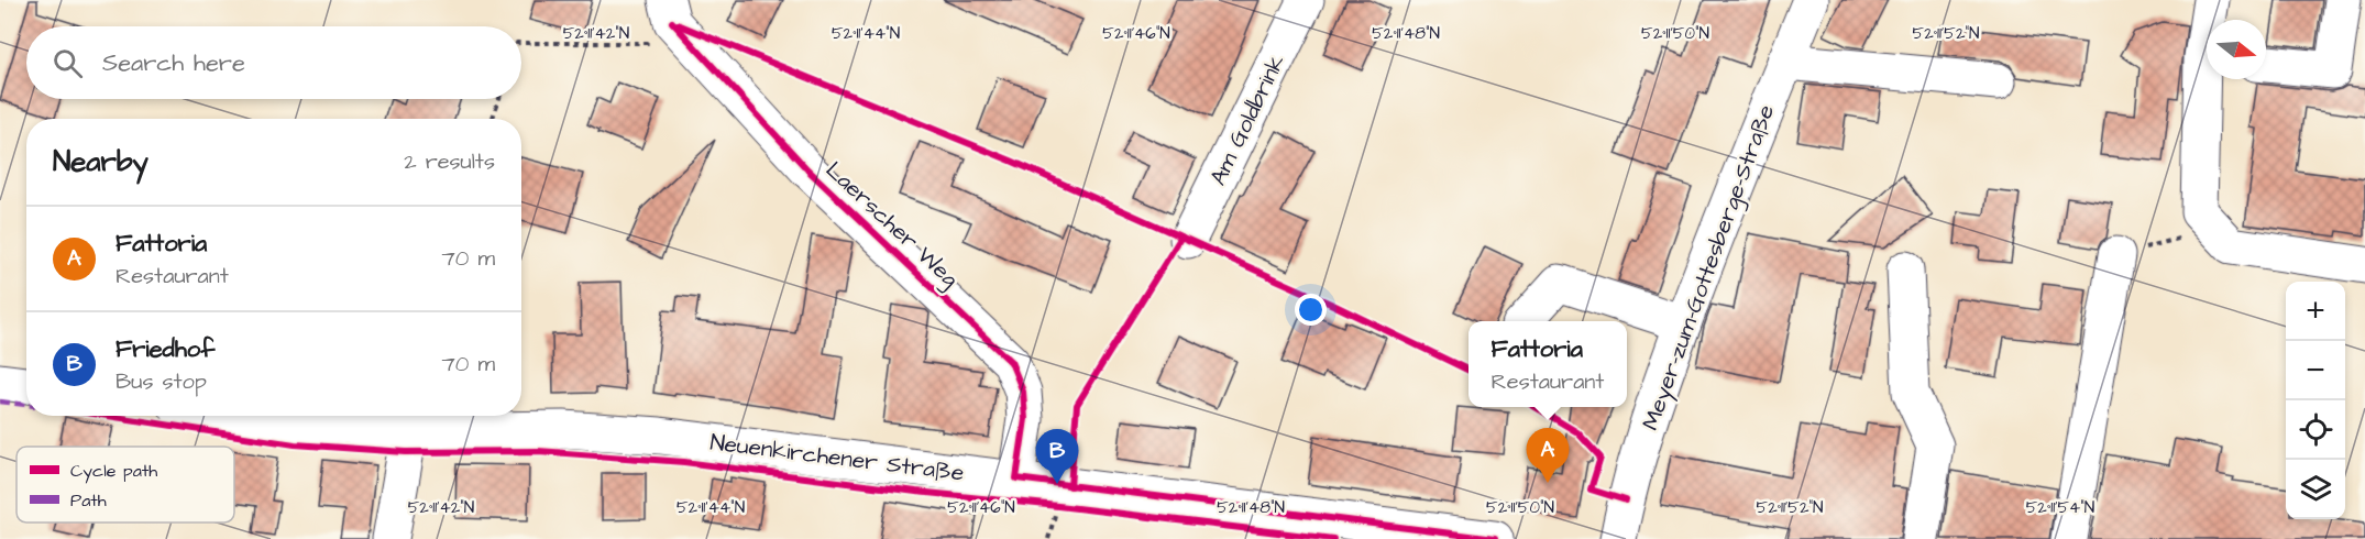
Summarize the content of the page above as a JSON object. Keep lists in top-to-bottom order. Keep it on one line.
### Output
{"streets":{"street":["Am Goldbrink","Laerscher Weg","Meyer-zum-Gottesberge-Straße","Neuenkirchener Straße"]},"crossings":[["Laerscher Weg","Neuenkirchener Straße"]],"legend":["Cycle path","Path"],"north":"right","page":{"search":"Search here","heading":["Nearby","2 results"],"list":[{"mark":"A","name":"Fattoria","note":"Restaurant","value":"70 m"},{"mark":"B","name":"Friedhof","note":"Bus stop","value":"70 m"}],"map_buttons":["+","−"],"popup":["Fattoria","Restaurant"],"pins":["A","B"]},"coordinates":["52°11'42\"N","52°11'44\"N","52°11'46\"N","52°11'48\"N","52°11'50\"N","52°11'52\"N","52°11'54\"N"]}
